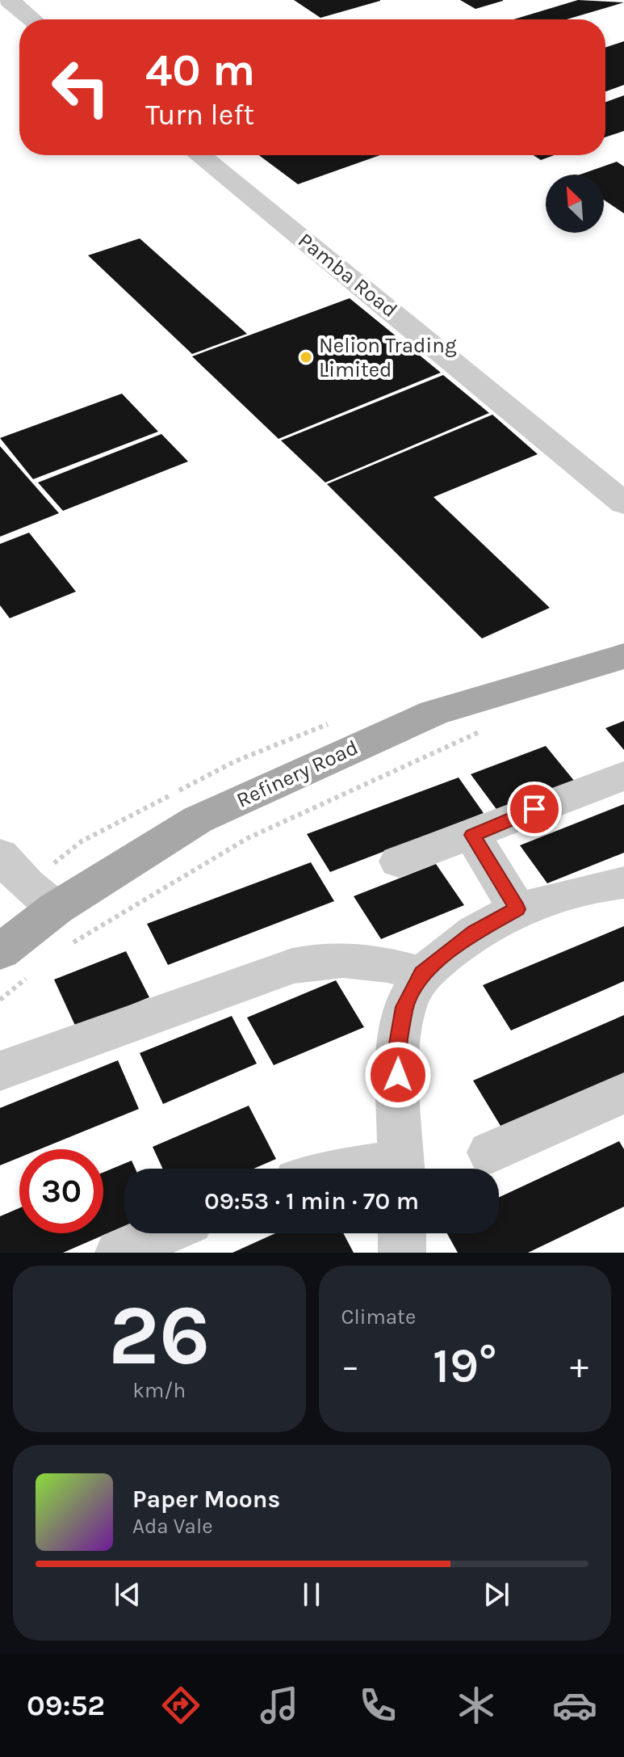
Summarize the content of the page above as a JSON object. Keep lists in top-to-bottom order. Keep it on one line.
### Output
{"streets":{"main road":["Refinery Road"],"street":["Pamba Road"]},"places":["Nelion Trading Limited"],"north":"top left","page":{"turn":["40 m","Turn left"],"limit":"30","trip":"09:53 · 1 min · 70 m","tile":[["26","km/h"],"Climate"],"heat":["−","19°","+"],"song":["Paper Moons","Ada Vale"],"tabs":"09:52"}}
